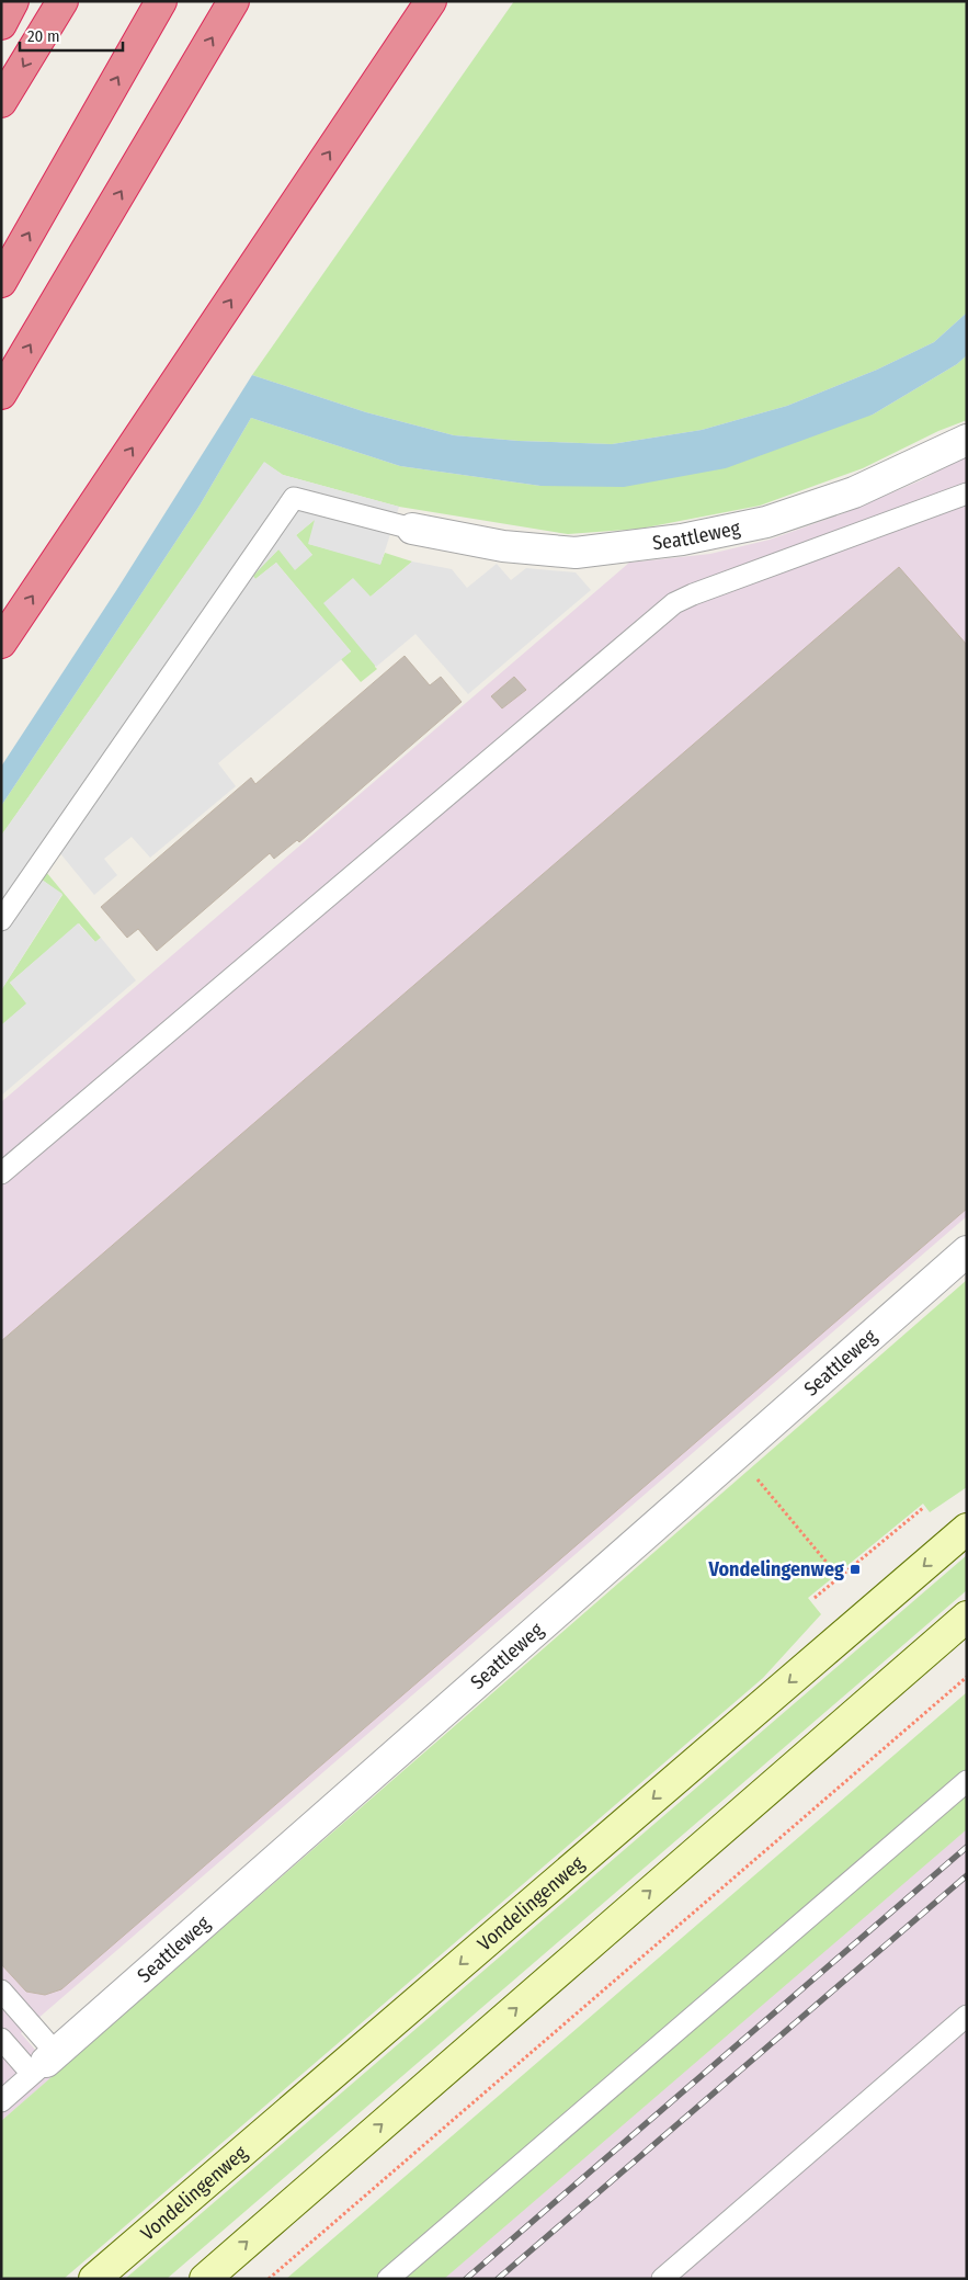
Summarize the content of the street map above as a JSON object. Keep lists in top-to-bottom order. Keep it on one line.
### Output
{"streets":{"main road":["Vondelingenweg"],"street":["Seattleweg"]},"places":{"transit":["Vondelingenweg"]},"scale_bar":"20 m"}
